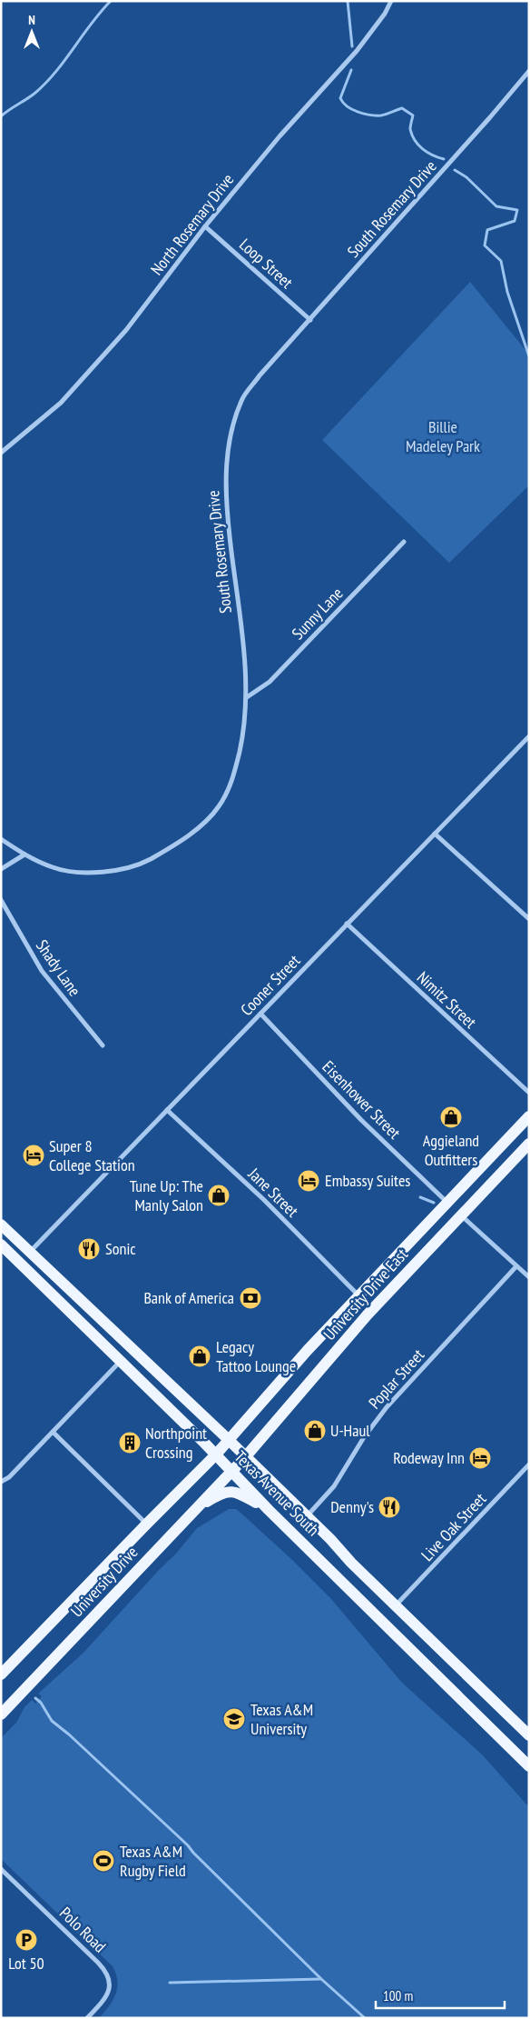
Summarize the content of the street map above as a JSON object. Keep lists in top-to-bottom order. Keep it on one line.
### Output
{"streets":{"main road":["University Drive East","Texas Avenue South","University Drive"],"street":["South Rosemary Drive","North Rosemary Drive","Loop Street","Sunny Lane","Shady Lane","Cooner Street","Nimitz Street","Eisenhower Street","Jane Street","Poplar Street","Live Oak Street","Polo Road"]},"crossings":[["South Rosemary Drive","Loop Street"],["South Rosemary Drive","Sunny Lane"],["North Rosemary Drive","Loop Street"],["Cooner Street","Nimitz Street"],["Cooner Street","Eisenhower Street"],["Cooner Street","Jane Street"],["Cooner Street","Texas Avenue South"],["Eisenhower Street","University Drive East"],["Jane Street","University Drive East"],["University Drive East","Texas Avenue South"],["University Drive East","University Drive"],["Poplar Street","Texas Avenue South"],["Texas Avenue South","Live Oak Street"],["Texas Avenue South","University Drive"]],"parks":["Billie Madeley Park"],"places":{"shop":["Aggieland Outfitters","Tune Up: The Manly Salon","Legacy Tattoo Lounge","U-Haul"],"hotel":["Super 8 College Station","Embassy Suites","Rodeway Inn"],"restaurant":["Sonic","Denny's"],"bank":["Bank of America"],"building":["Northpoint Crossing"],"school or university":["Texas A&M University"],"sports":["Texas A&M Rugby Field"],"parking":["Lot 50"]},"scale_bar":"100 m","north":"top"}
